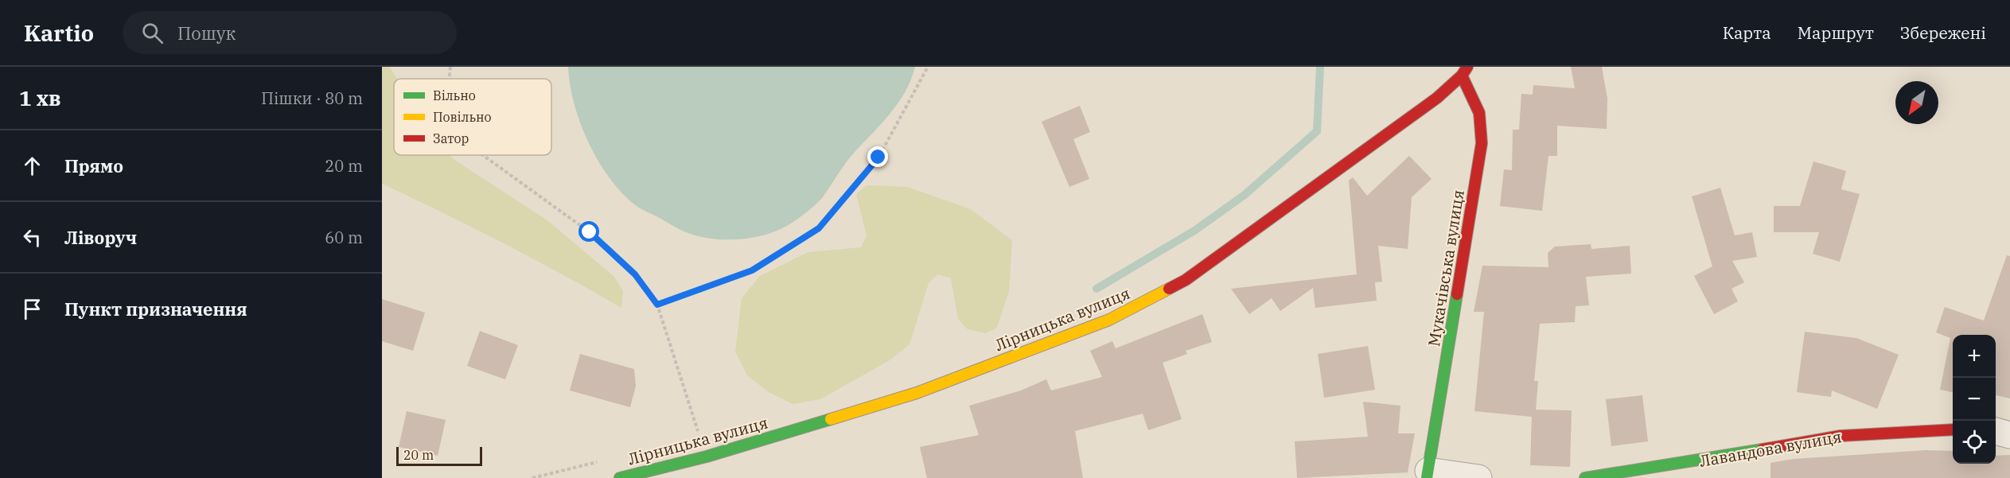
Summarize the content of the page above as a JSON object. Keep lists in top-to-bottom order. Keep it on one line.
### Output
{"streets":{"street":["Мукачівська вулиця","Лірницька вулиця","Лавандова вулиця"]},"crossings":[["Мукачівська вулиця","Лірницька вулиця"]],"legend":["Вільно","Повільно","Затор"],"scale_bar":"20 m","north":"bottom left","page":{"header":"Kartio","search":"Пошук","nav":["Карта","Маршрут","Збережені"],"heading":["1 хв","Пішки · 80 m"],"list":[["Прямо","20 m"],["Ліворуч","60 m"],"Пункт призначення"],"map_buttons":["+","−"],"scale":"20 m"}}
